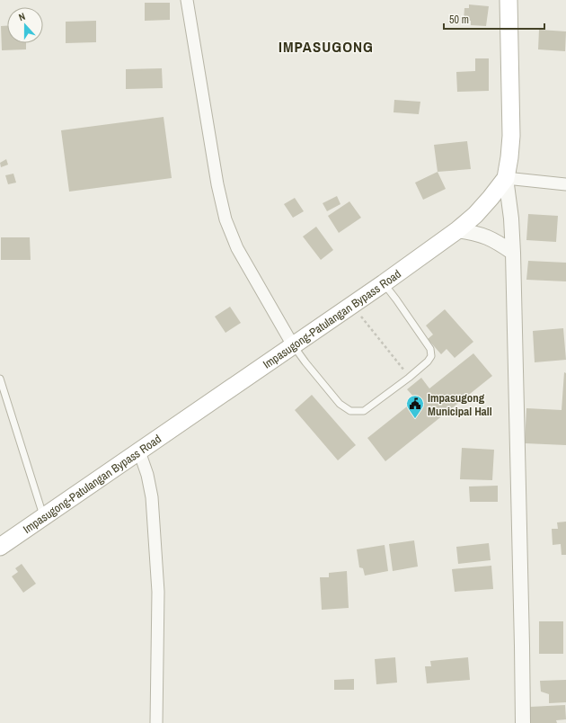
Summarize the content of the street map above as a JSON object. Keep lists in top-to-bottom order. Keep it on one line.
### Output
{"streets":{"main road":["Impasugong-Patulangan Bypass Road"]},"districts":["IMPASUGONG"],"places":{"public building":["Impasugong Municipal Hall"]},"scale_bar":"50 m","north":"top"}
